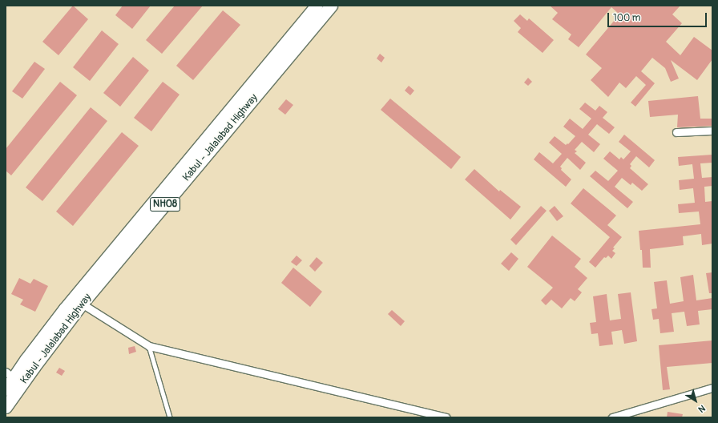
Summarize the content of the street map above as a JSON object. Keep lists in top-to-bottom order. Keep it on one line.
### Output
{"streets":{"highway":["Kabul - Jalalabad Highway","NH08"]},"scale_bar":"100 m","north":"bottom right"}
